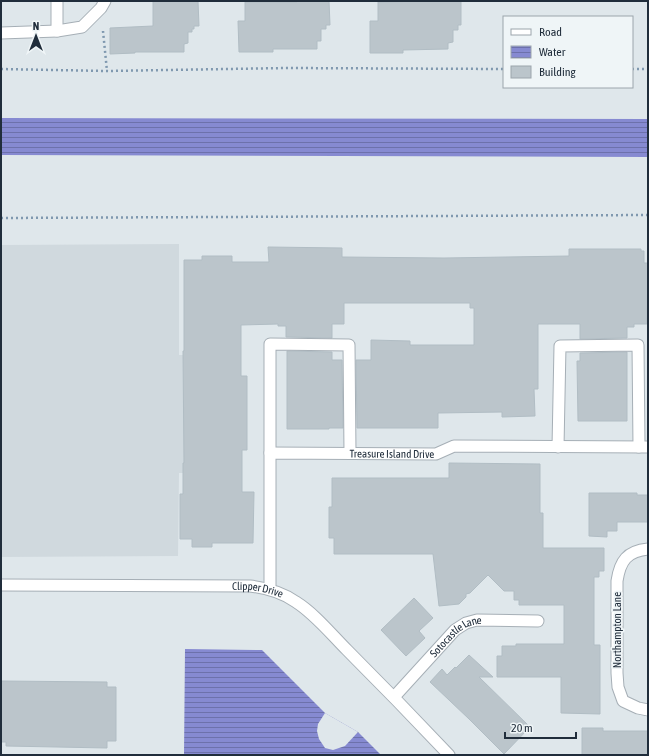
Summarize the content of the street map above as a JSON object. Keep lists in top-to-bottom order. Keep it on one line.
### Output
{"streets":{"street":["Treasure Island Drive","Clipper Drive","Northampton Lane","Sotocastle Lane"]},"crossings":[["Clipper Drive","Sotocastle Lane"]],"legend":["Road","Water","Building"],"scale_bar":"20 m","north":"top"}
